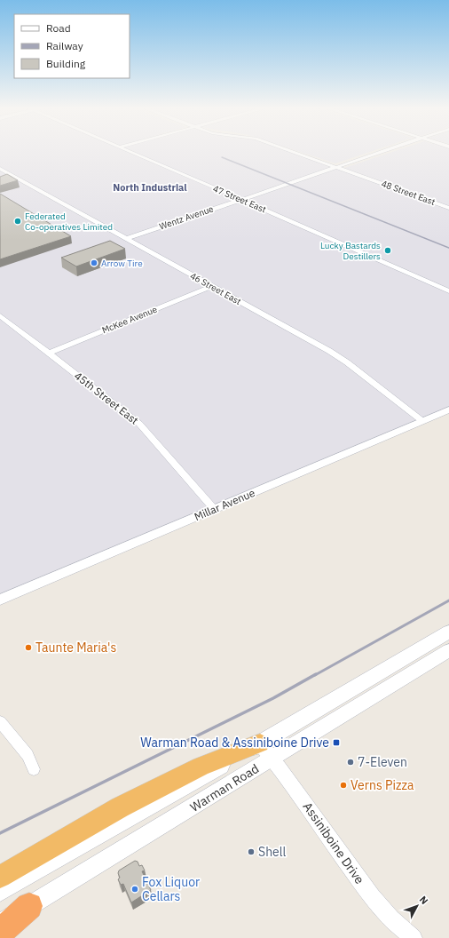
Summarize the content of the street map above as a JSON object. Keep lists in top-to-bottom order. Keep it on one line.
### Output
{"streets":{"main road":["Warman Road"],"street":["48 Street East","47 Street East","Wentz Avenue","46 Street East","McKee Avenue","45th Street East","Millar Avenue","Assiniboine Drive"]},"crossings":[["48 Street East","Wentz Avenue"],["47 Street East","Wentz Avenue"],["Wentz Avenue","46 Street East"],["46 Street East","McKee Avenue"],["46 Street East","Millar Avenue"],["McKee Avenue","45th Street East"],["45th Street East","Millar Avenue"],["Warman Road","Assiniboine Drive"]],"districts":["North Industrial"],"places":{"other":["Federated Co-operatives Limited","Lucky Bastards Destillers","Arrow Tire","Taunte Maria's","7-Eleven","Verns Pizza","Shell","Fox Liquor Cellars"],"transit":["Warman Road & Assiniboine Drive"]},"legend":["Road","Railway","Building"],"north":"top right"}
